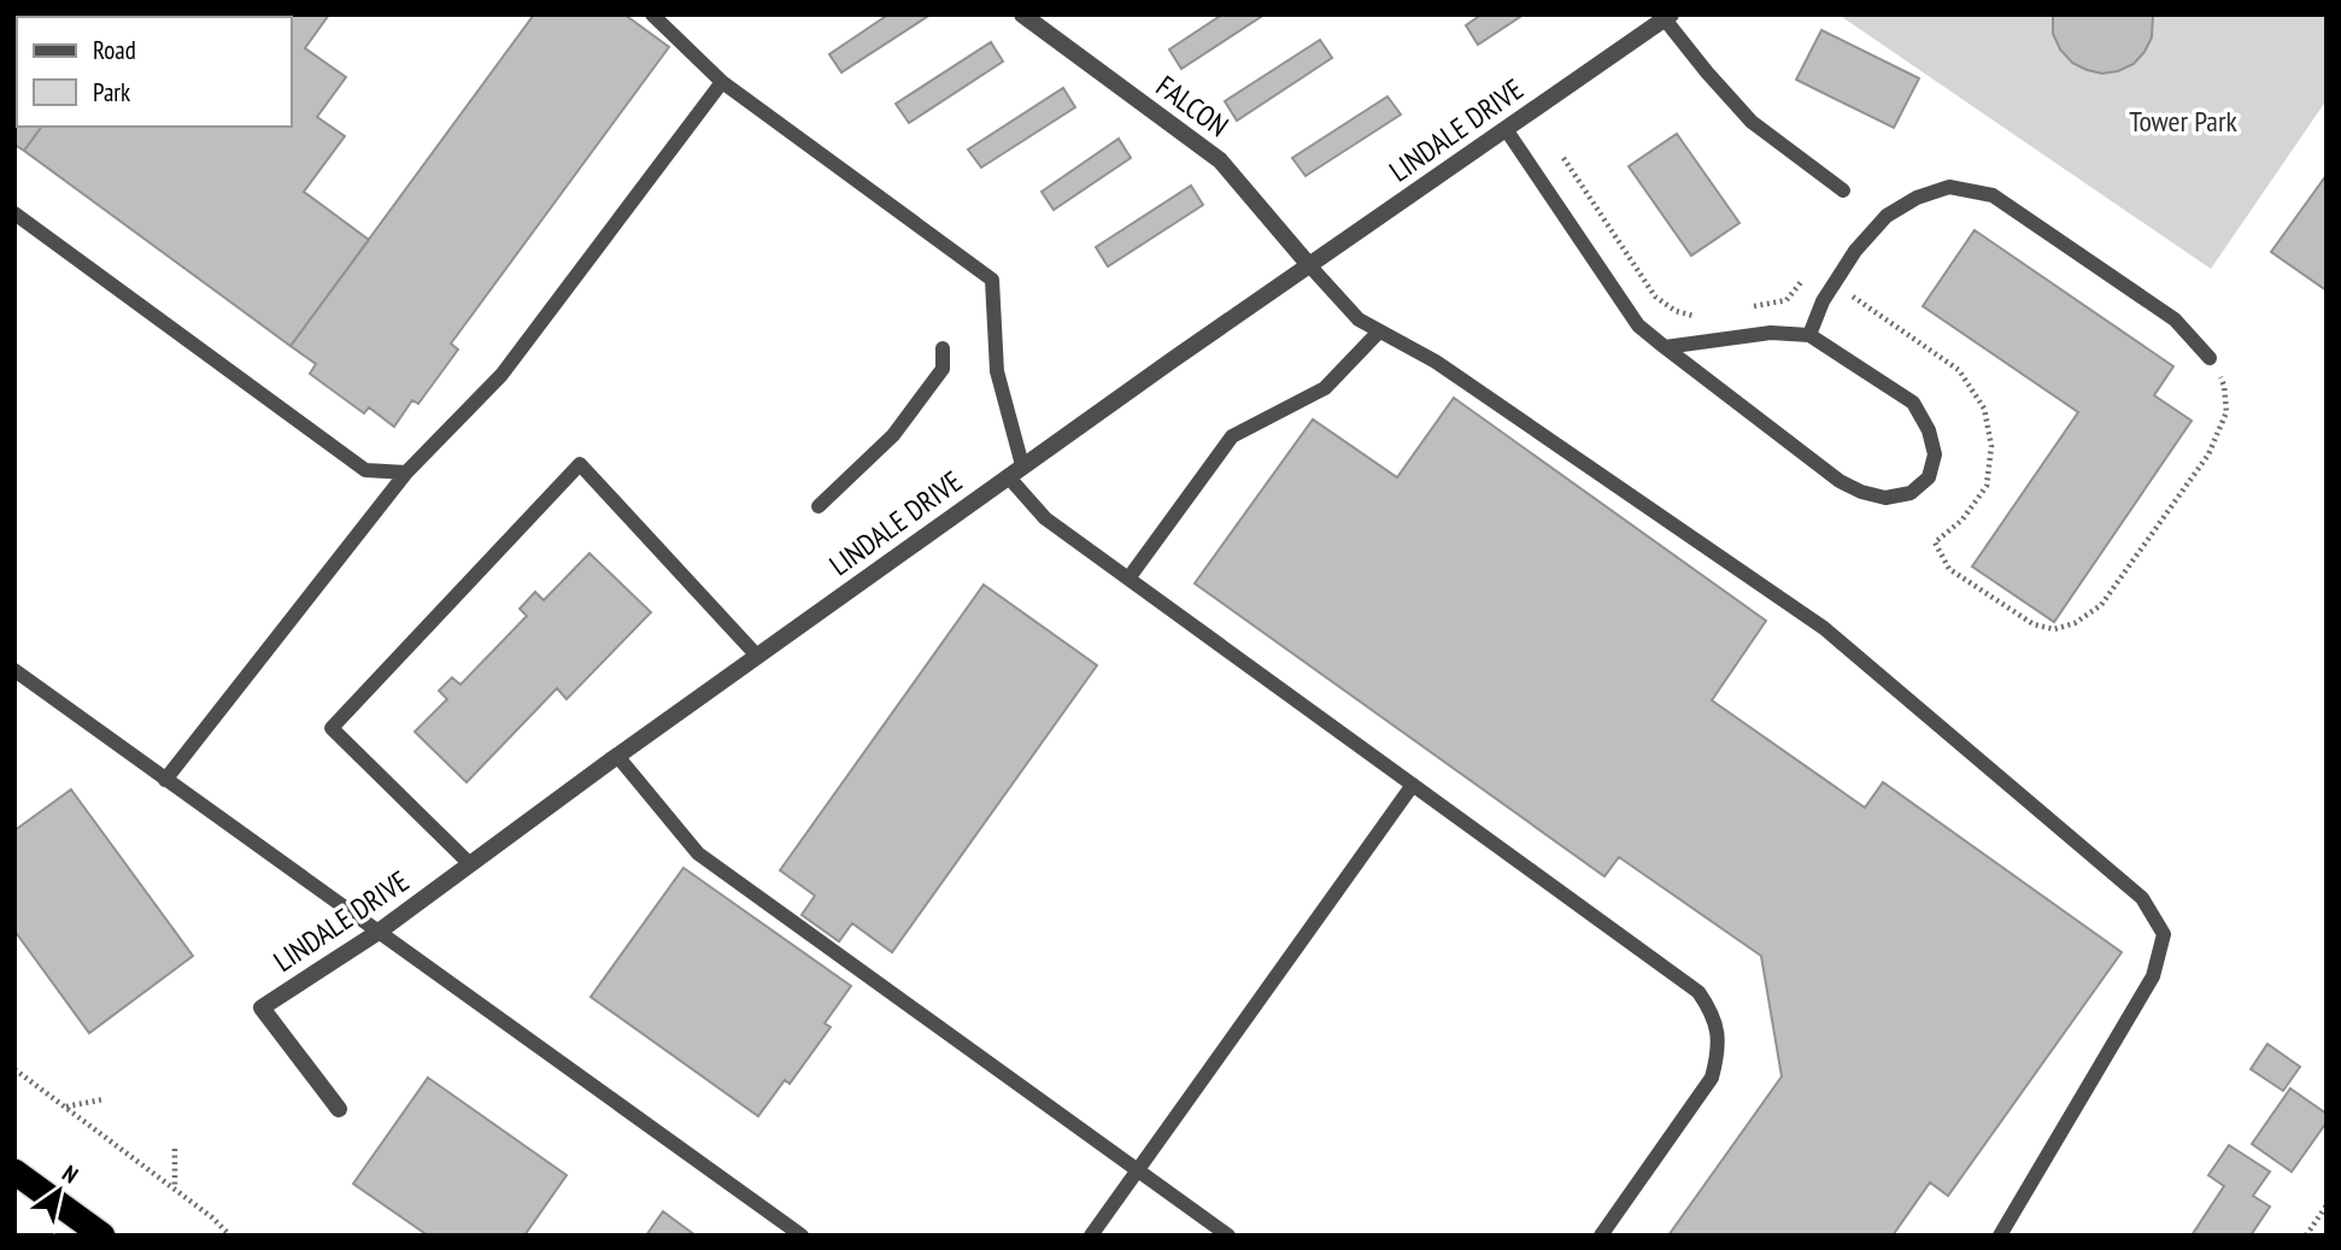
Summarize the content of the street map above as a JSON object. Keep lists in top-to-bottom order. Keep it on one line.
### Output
{"streets":{"street":["FALCON","LINDALE DRIVE"]},"crossings":[["FALCON","LINDALE DRIVE"]],"parks":["Tower Park"],"legend":["Road","Park"],"north":"top right"}
